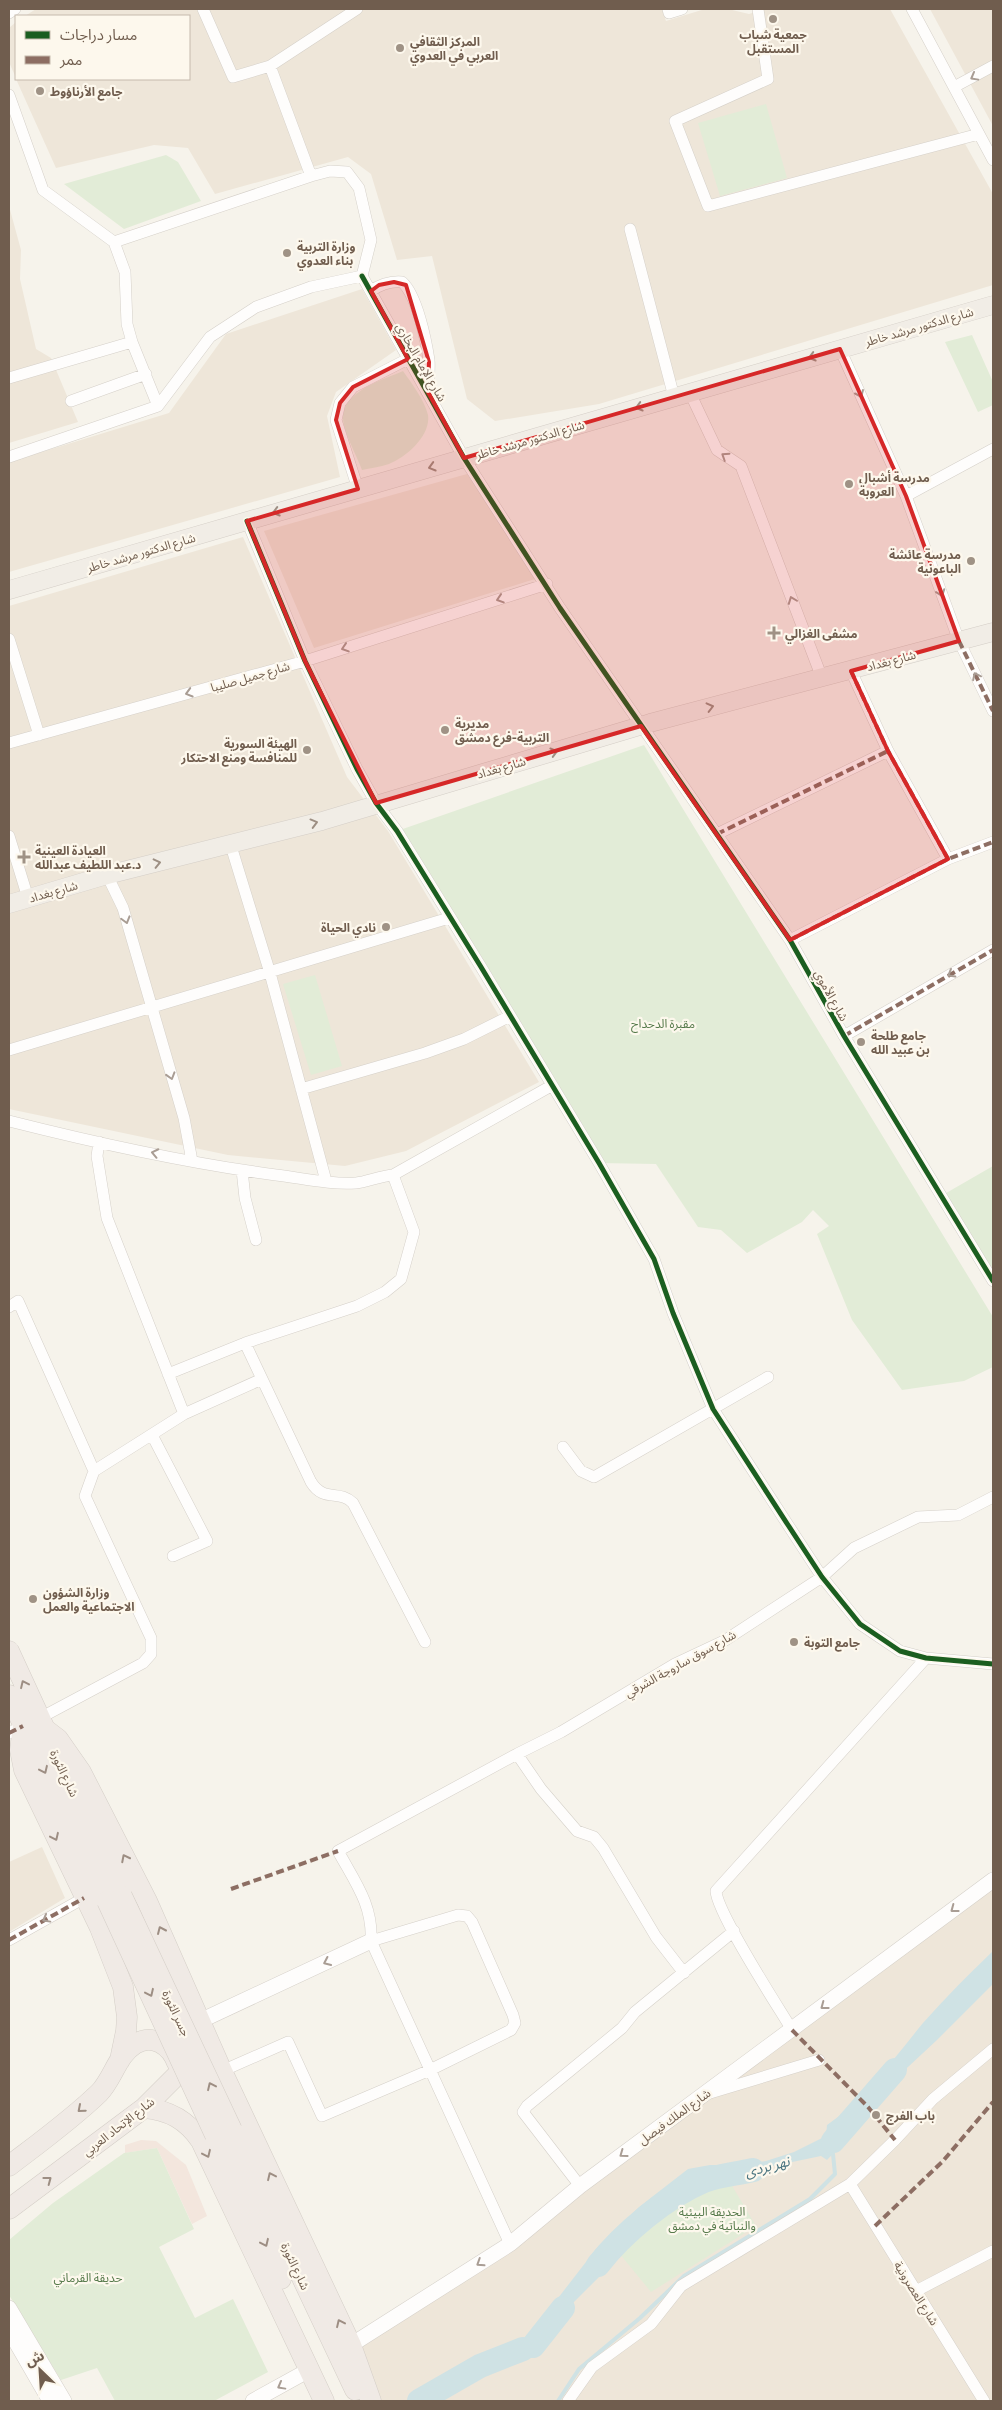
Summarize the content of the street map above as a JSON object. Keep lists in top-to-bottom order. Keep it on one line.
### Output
{"streets":{"highway":["شارع الثورة","جسر الثورة","شارع الإتحاد العربي"],"main road":["شارع الدكتور مرشد خاطر","شارع بغداد"],"street":["شارع الإمام البخاري","شارع جميل صليبا","شارع الأموي","شارع سوق ساروجة الشرقي","شارع الملك فيصل","شارع العصرونية"]},"crossings":[["شارع الدكتور مرشد خاطر","شارع الإمام البخاري"],["شارع الإمام البخاري","شارع جميل صليبا"],["شارع الإمام البخاري","شارع الأموي"],["شارع بغداد","شارع الأموي"],["شارع جميل صليبا","شارع الأموي"],["شارع الثورة","جسر الثورة"]],"one_way":["شارع الدكتور مرشد خاطر","شارع بغداد","شارع جميل صليبا","شارع الملك فيصل"],"water":["نهر بردى"],"parks":["مقبرة الدحداح","الحديقة البيئية والنباتية في دمشق","حديقة القرماني"],"places":{"other":["جمعية شباب المستقبل","المركز الثقافي العربي في العدوي","جامع الأرناؤوط","وزارة التربية بناء العدوي","مدرسة أشبال العروبة","مدرسة عائشة الباعونية","مديرية التربية-فرع دمشق","الهيئة السورية للمنافسة ومنع الاحتكار","نادي الحياة","جامع طلحة بن عبيد الله","وزارة الشؤون الاجتماعية والعمل","جامع التوبة","باب الفرج"],"health":["مشفى الغزالي","العيادة العينية د.عبد اللطيف عبدالله"]},"legend":["مسار دراجات","ممر"],"north":"top left"}
